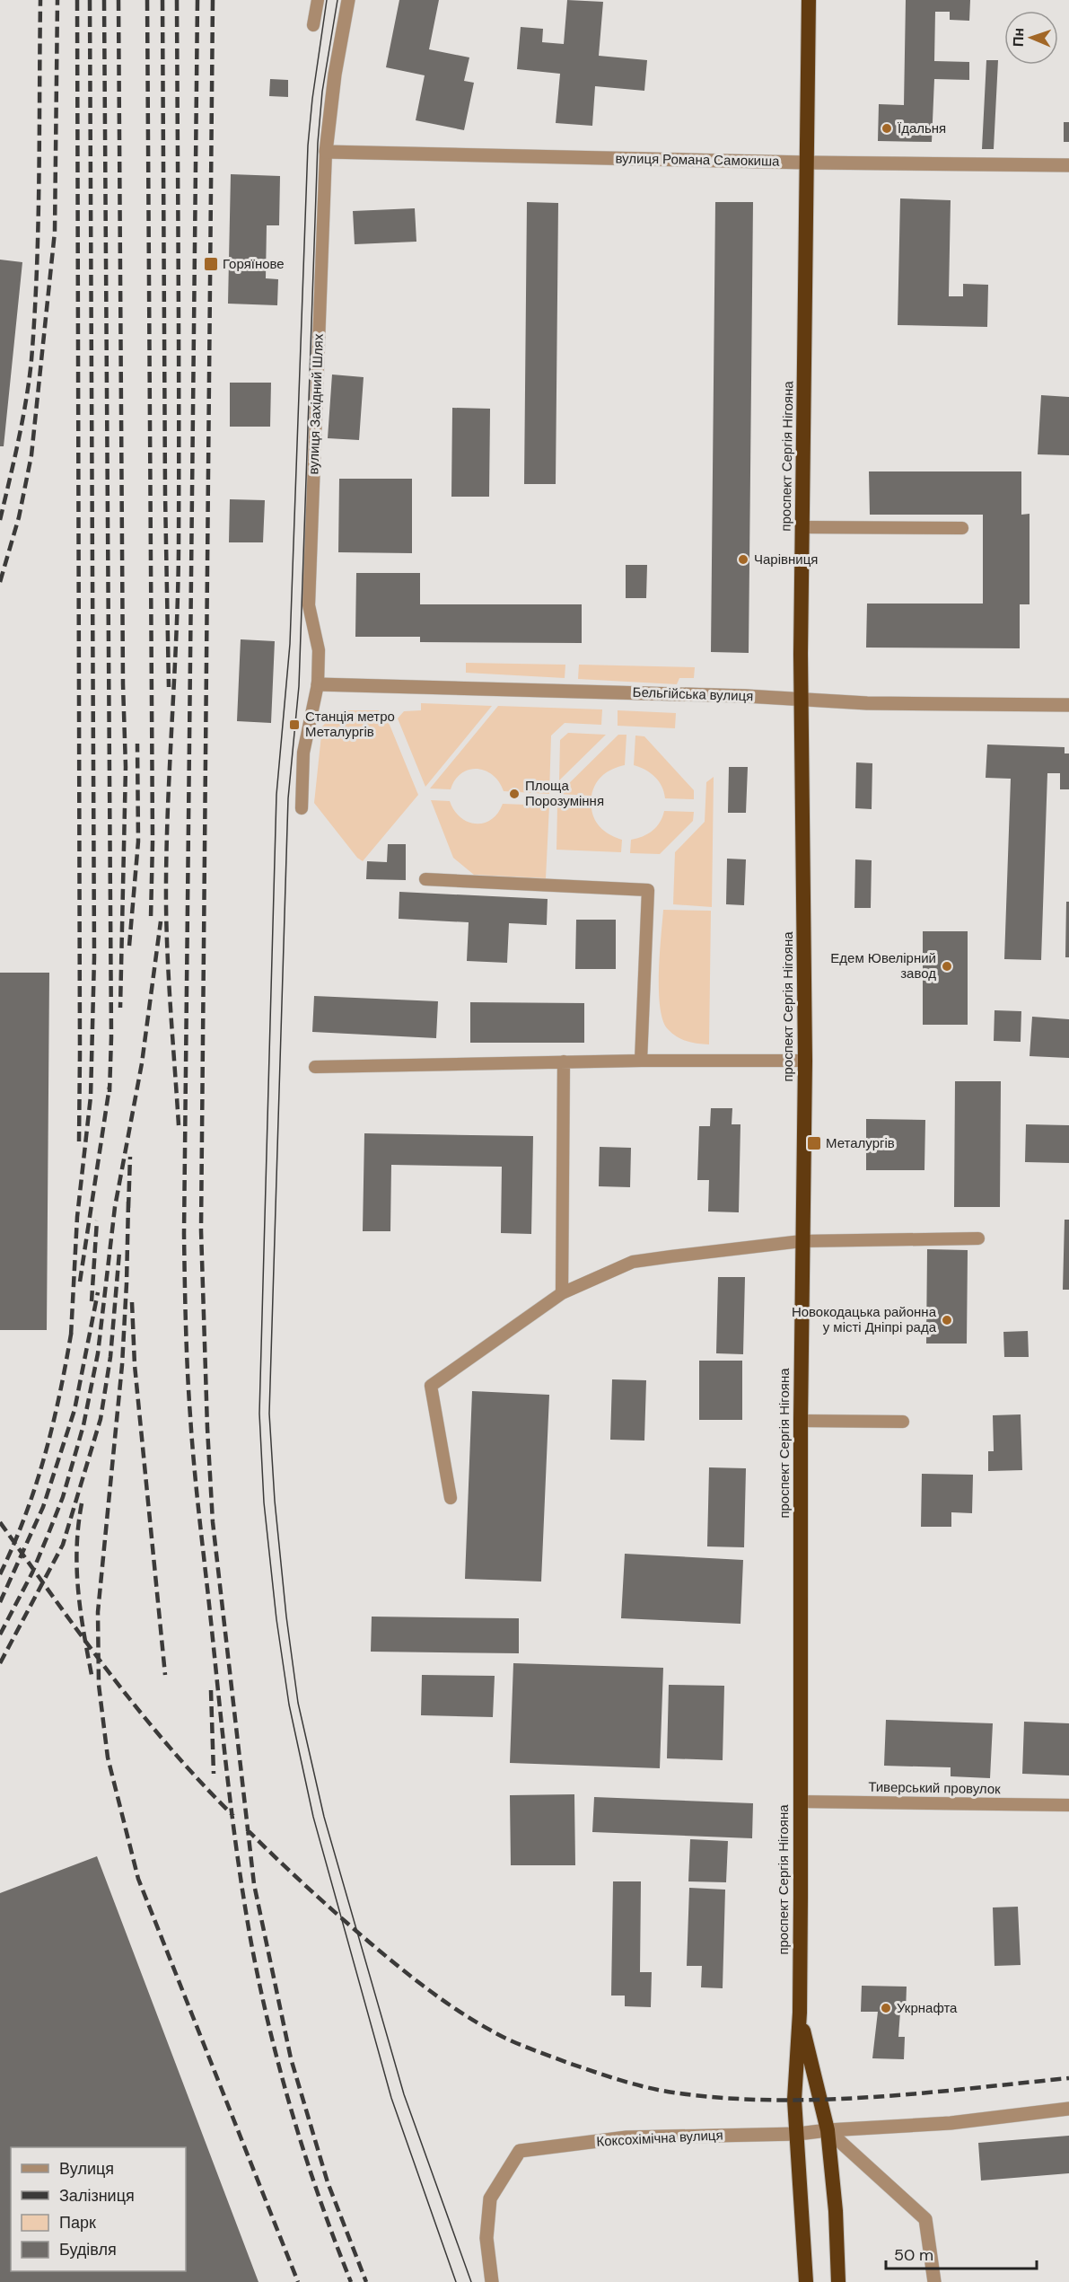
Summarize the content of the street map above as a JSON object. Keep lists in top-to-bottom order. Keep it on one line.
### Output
{"streets":{"highway":["проспект Сергія Нігояна"],"street":["вулиця Романа Самокиша","вулиця Західний Шлях","Бельгійська вулиця","Коксохімічна вулиця"],"lane":["Тиверський провулок"]},"crossings":[["вулиця Романа Самокиша","вулиця Західний Шлях"],["вулиця Романа Самокиша","проспект Сергія Нігояна"],["вулиця Західний Шлях","Бельгійська вулиця"],["проспект Сергія Нігояна","Бельгійська вулиця"],["проспект Сергія Нігояна","Тиверський провулок"],["проспект Сергія Нігояна","Коксохімічна вулиця"]],"places":{"other":["Їдальня","Чарівниця","Площа Порозуміння","Едем Ювелірний завод","Новокодацька районна у місті Дніпрі рада","Укрнафта"],"transit":["Горяїнове","Станція метро Металургів","Металургів"]},"legend":["Вулиця","Залізниця","Парк","Будівля"],"scale_bar":"50 m","north":"left"}
